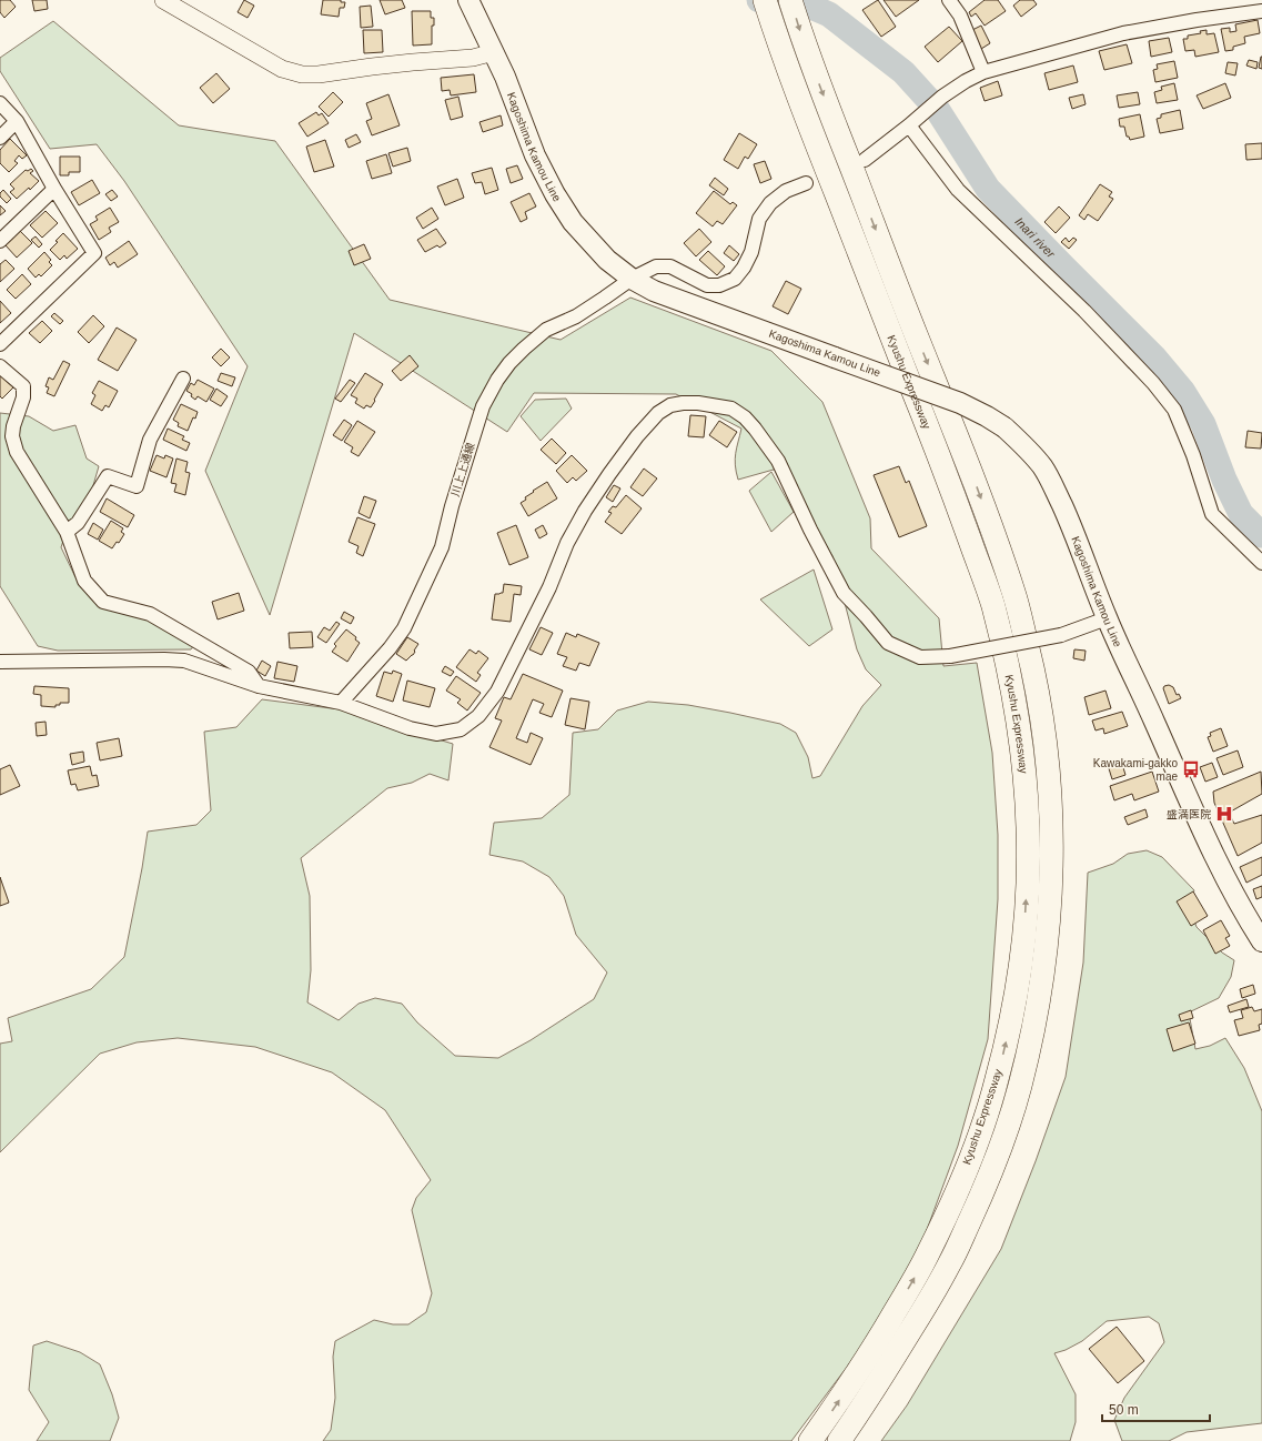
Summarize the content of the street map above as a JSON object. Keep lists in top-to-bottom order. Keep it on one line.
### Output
{"streets":{"highway":["Kyushu Expressway"],"main road":["Kagoshima Kamou Line"],"street":["川上上通線"]},"crossings":[["Kagoshima Kamou Line","川上上通線"]],"water":["Inari river"],"places":{"bus stop":["Kawakami-gakko mae"],"hospital":["盛満医院"]},"scale_bar":"50 m"}
